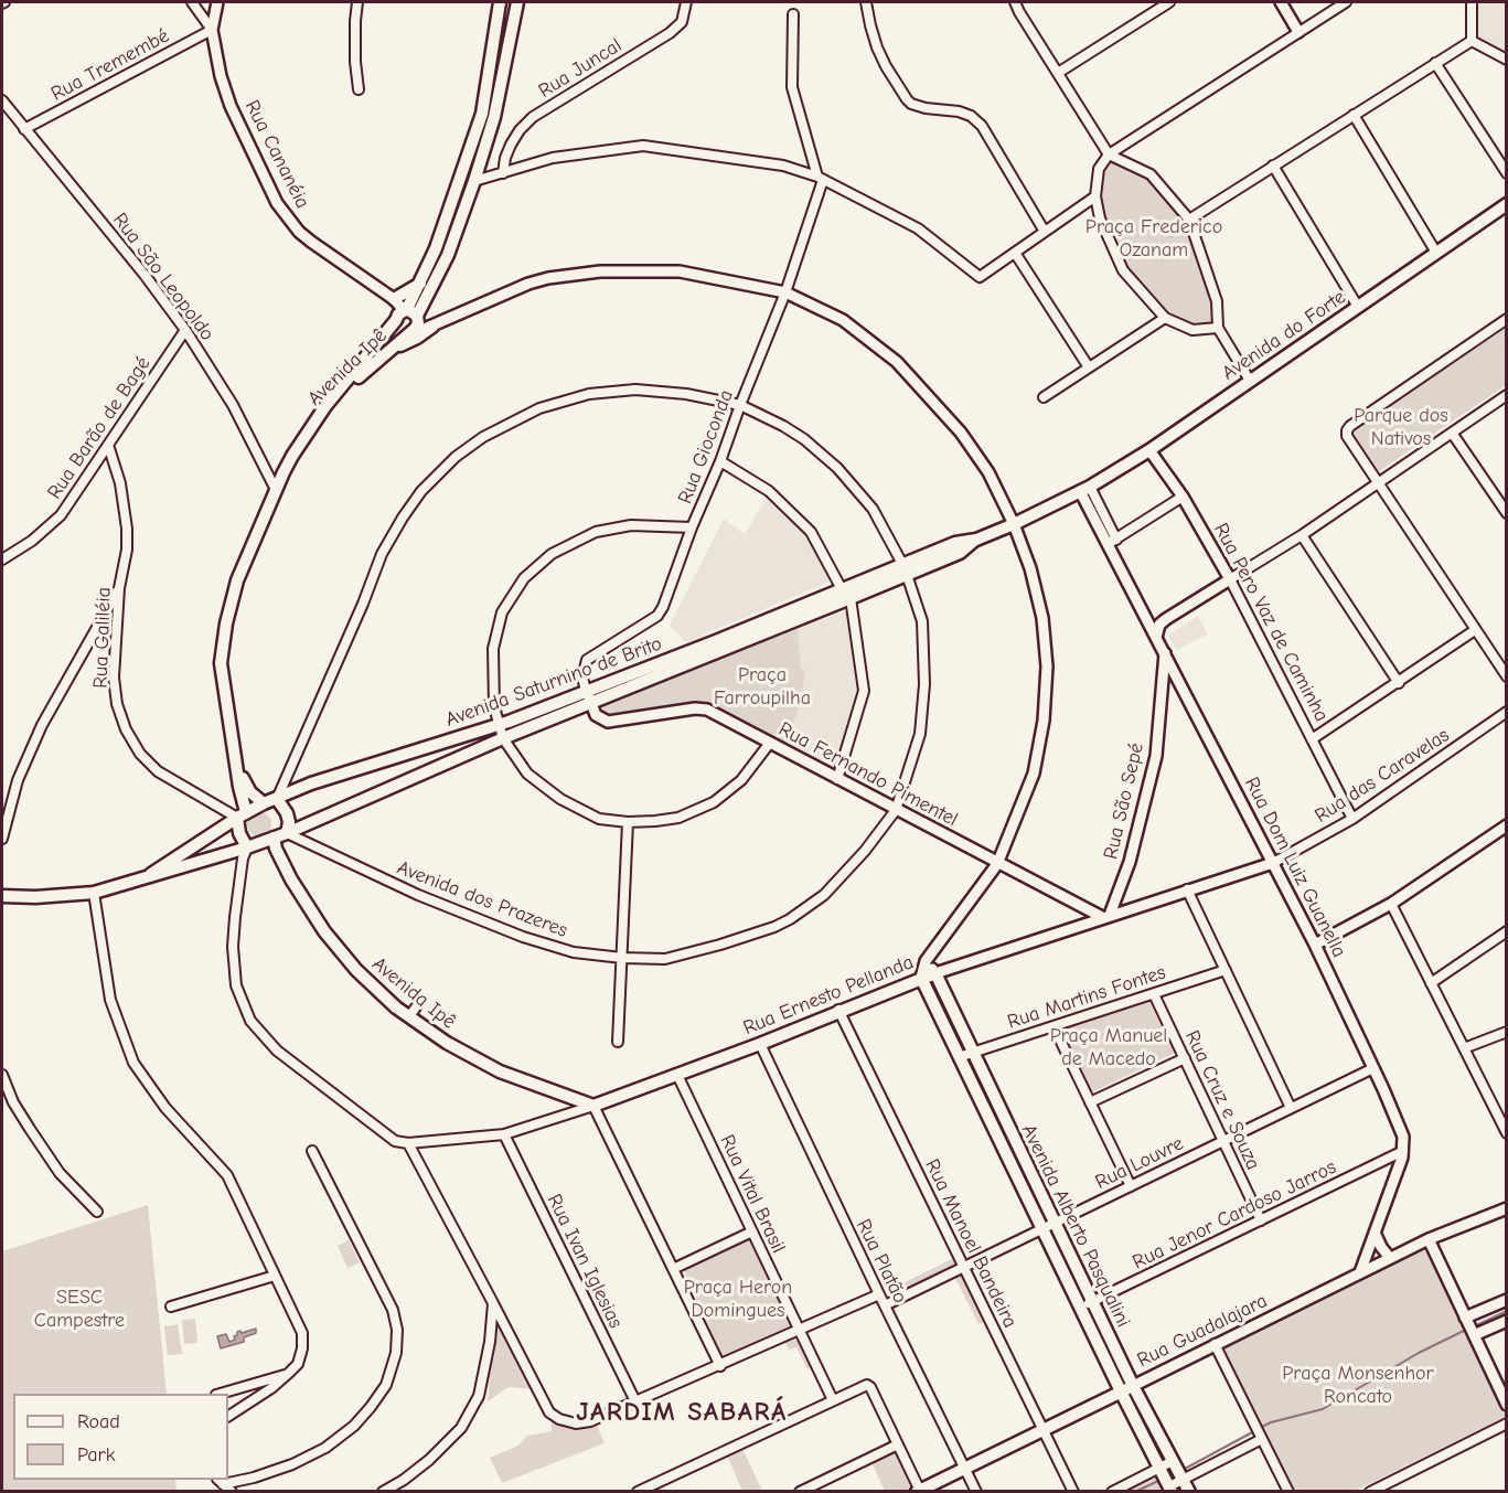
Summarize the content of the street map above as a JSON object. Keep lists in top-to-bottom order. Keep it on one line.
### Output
{"streets":{"main road":["Avenida do Forte","Avenida Ipê","Avenida Saturnino de Brito","Rua Ernesto Pellanda","Avenida Alberto Pasqualini","Rua Guadalajara"],"street":["Rua Tremembé","Rua Juncal","Rua Cananéia","Rua São Leopoldo","Rua Barão de Bagé","Rua Gioconda","Rua Pero Vaz de Caminha","Rua Galiléia","Rua Fernando Pimentel","Rua das Caravelas","Rua São Sepé","Rua Dom Luiz Guanella","Avenida dos Prazeres","Rua Martins Fontes","Rua Cruz e Souza","Rua Louvre","Rua Vital Brasil","Rua Jenor Cardoso Jarros","Rua Manoel Bandeira","Rua Ivan Iglesias","Rua Platão"]},"crossings":[["Rua Tremembé","Rua Cananéia"],["Rua Tremembé","Rua São Leopoldo"],["Rua Cananéia","Avenida Ipê"],["Rua São Leopoldo","Avenida Ipê"],["Rua São Leopoldo","Rua Barão de Bagé"],["Avenida do Forte","Rua Pero Vaz de Caminha"],["Avenida do Forte","Avenida Saturnino de Brito"],["Avenida do Forte","Rua Dom Luiz Guanella"],["Avenida Ipê","Rua Galiléia"],["Avenida Ipê","Avenida Saturnino de Brito"],["Avenida Ipê","Rua Ernesto Pellanda"],["Rua Barão de Bagé","Rua Galiléia"],["Rua Gioconda","Avenida Saturnino de Brito"],["Rua Gioconda","Avenida dos Prazeres"],["Rua Pero Vaz de Caminha","Rua das Caravelas"],["Rua Galiléia","Avenida Saturnino de Brito"],["Avenida Saturnino de Brito","Rua Fernando Pimentel"],["Avenida Saturnino de Brito","Rua Dom Luiz Guanella"],["Avenida Saturnino de Brito","Avenida dos Prazeres"],["Avenida Saturnino de Brito","Rua Ernesto Pellanda"],["Rua Fernando Pimentel","Rua São Sepé"],["Rua Fernando Pimentel","Avenida dos Prazeres"],["Rua Fernando Pimentel","Rua Ernesto Pellanda"],["Rua das Caravelas","Rua Dom Luiz Guanella"],["Rua das Caravelas","Rua Ernesto Pellanda"],["Rua São Sepé","Rua Dom Luiz Guanella"],["Rua São Sepé","Rua Ernesto Pellanda"],["Rua Dom Luiz Guanella","Rua Ernesto Pellanda"],["Rua Dom Luiz Guanella","Rua Louvre"],["Rua Dom Luiz Guanella","Rua Jenor Cardoso Jarros"],["Rua Ernesto Pellanda","Rua Vital Brasil"],["Rua Ernesto Pellanda","Avenida Alberto Pasqualini"],["Rua Ernesto Pellanda","Rua Manoel Bandeira"],["Rua Ernesto Pellanda","Rua Ivan Iglesias"],["Rua Ernesto Pellanda","Rua Platão"],["Rua Martins Fontes","Rua Cruz e Souza"],["Rua Martins Fontes","Avenida Alberto Pasqualini"],["Rua Cruz e Souza","Rua Louvre"],["Rua Cruz e Souza","Rua Jenor Cardoso Jarros"],["Rua Louvre","Avenida Alberto Pasqualini"],["Rua Louvre","Rua Manoel Bandeira"],["Rua Louvre","Rua Platão"],["Rua Jenor Cardoso Jarros","Avenida Alberto Pasqualini"],["Avenida Alberto Pasqualini","Rua Guadalajara"],["Rua Manoel Bandeira","Rua Guadalajara"],["Rua Platão","Rua Guadalajara"]],"districts":["JARDIM SABARÁ"],"parks":["Praça Frederico Ozanam","Parque dos Nativos","Praça Farroupilha","Praça Manuel de Macedo","Praça Heron Domingues","SESC Campestre","Praça Monsenhor Roncato"],"legend":["Road","Park"]}
